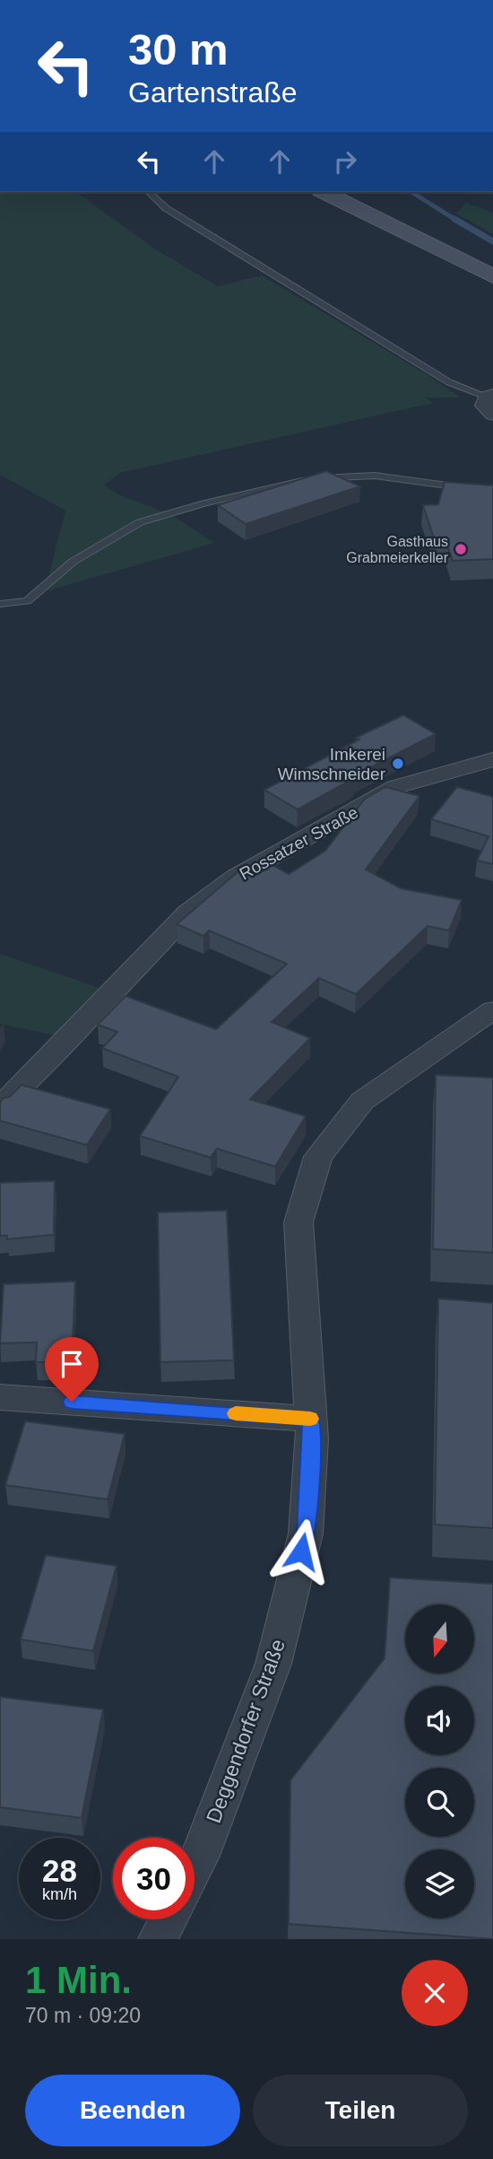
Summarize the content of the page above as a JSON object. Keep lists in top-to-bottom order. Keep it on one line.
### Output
{"streets":{"street":["Rossatzer Straße","Deggendorfer Straße"]},"places":["Gasthaus Grabmeierkeller","Imkerei Wimschneider"],"north":"bottom","page":{"turn":["30 m","Gartenstraße"],"speed":"28 km/h","limit":"30","heading":["1 Min.","70 m · 09:20"],"buttons":["Beenden","Teilen"]}}
